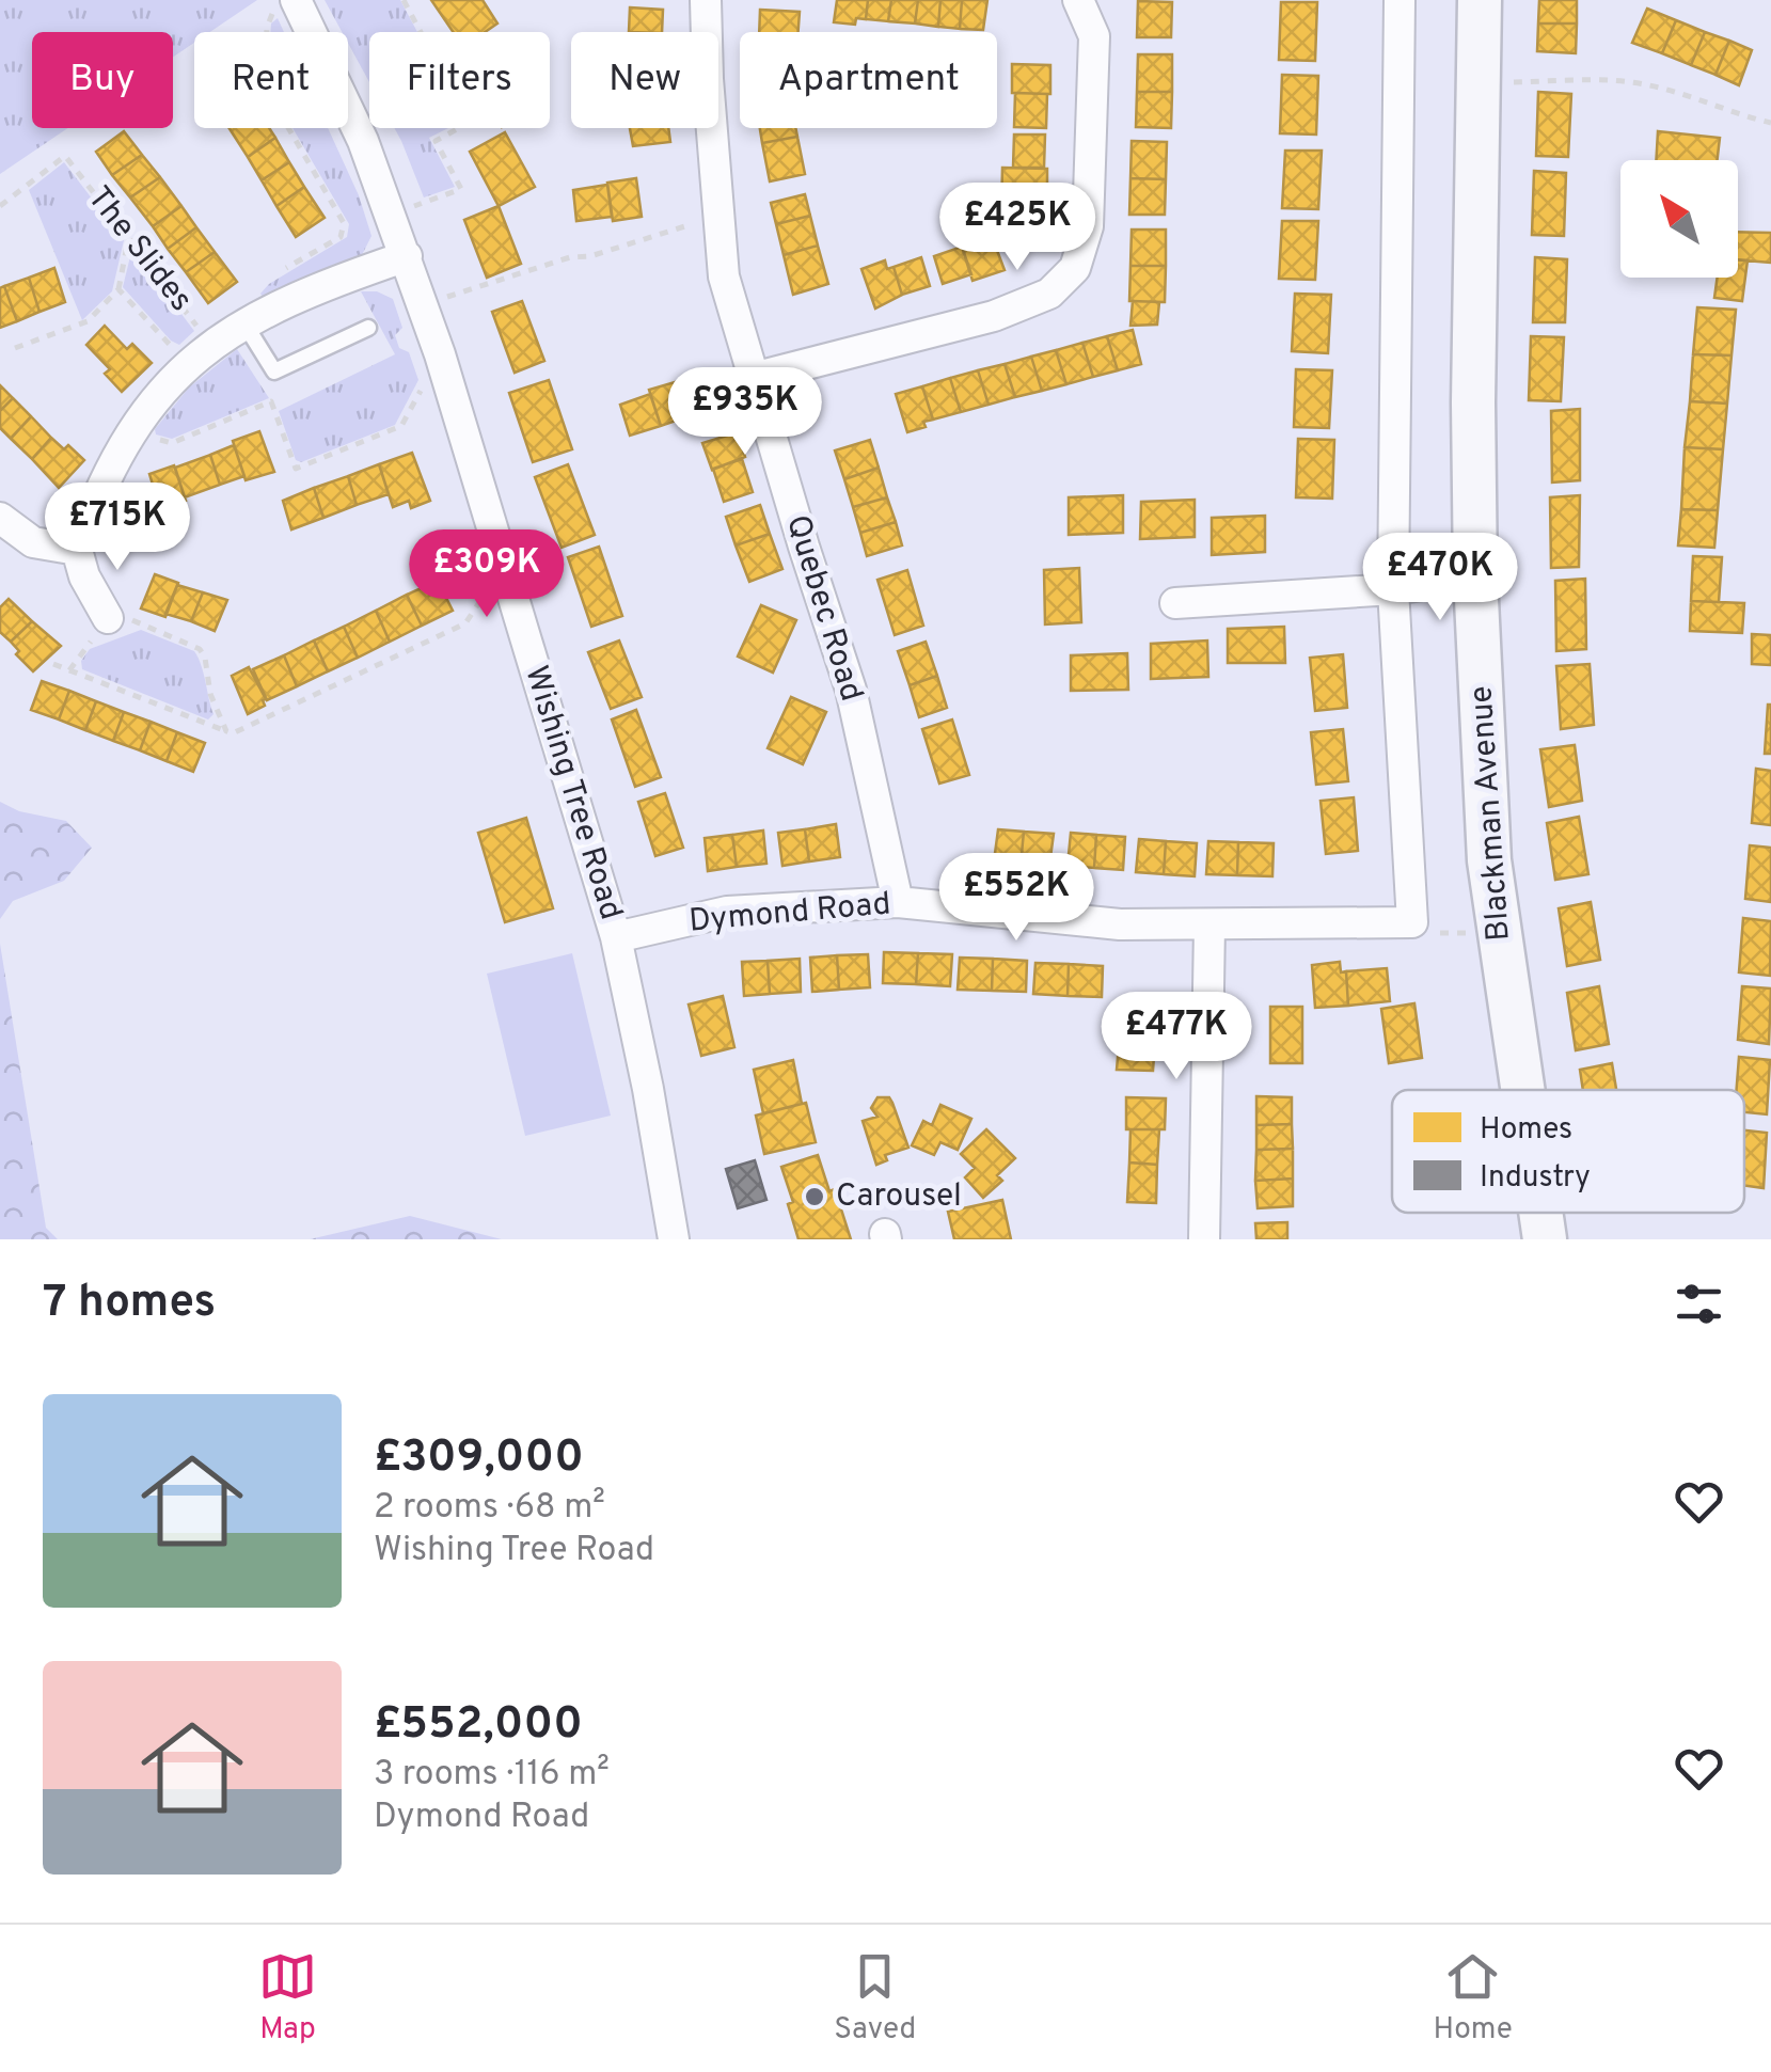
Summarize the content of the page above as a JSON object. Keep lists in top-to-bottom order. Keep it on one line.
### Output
{"streets":{"street":["The Slides","Quebec Road","Wishing Tree Road","Blackman Avenue","Dymond Road"]},"crossings":[["The Slides","Wishing Tree Road"],["Quebec Road","Dymond Road"],["Wishing Tree Road","Dymond Road"]],"places":["Carousel"],"legend":["Homes","Industry"],"north":"top left","page":{"chip":["Buy","Rent","Filters","New","Apartment"],"price":["£425K","£935K","£715K","£309K","£470K","£552K","£477K"],"heading":"7 homes","list":[{"name":"£309,000","note":"2 rooms · 68 m² · Wishing Tree Road"},{"name":"£552,000","note":"3 rooms · 116 m² · Dymond Road"}],"tabs":["Map","Saved","Home"]}}
